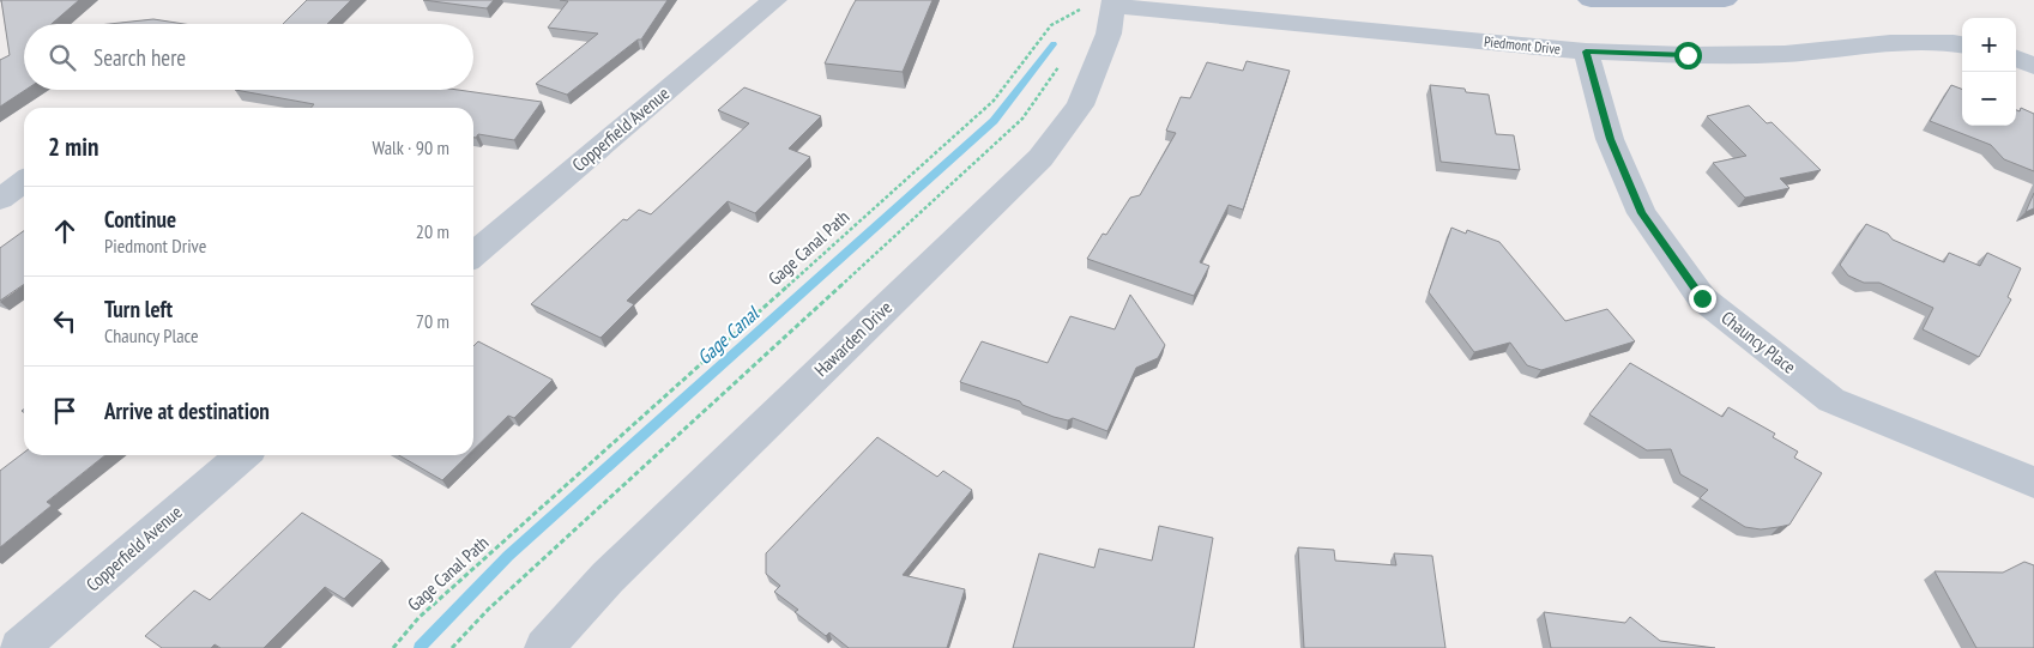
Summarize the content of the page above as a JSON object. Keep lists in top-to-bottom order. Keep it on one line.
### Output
{"streets":{"street":["Piedmont Drive","Copperfield Avenue","Hawarden Drive","Chauncy Place"],"path":["Gage Canal Path"]},"crossings":[["Piedmont Drive","Gage Canal Path"],["Piedmont Drive","Hawarden Drive"],["Piedmont Drive","Chauncy Place"],["Gage Canal Path","Hawarden Drive"]],"water":["Gage Canal"],"page":{"map_buttons":["+","−"],"search":"Search here","heading":["2 min","Walk · 90 m"],"list":[["Continue","Piedmont Drive","20 m"],["Turn left","Chauncy Place","70 m"],"Arrive at destination"]}}
